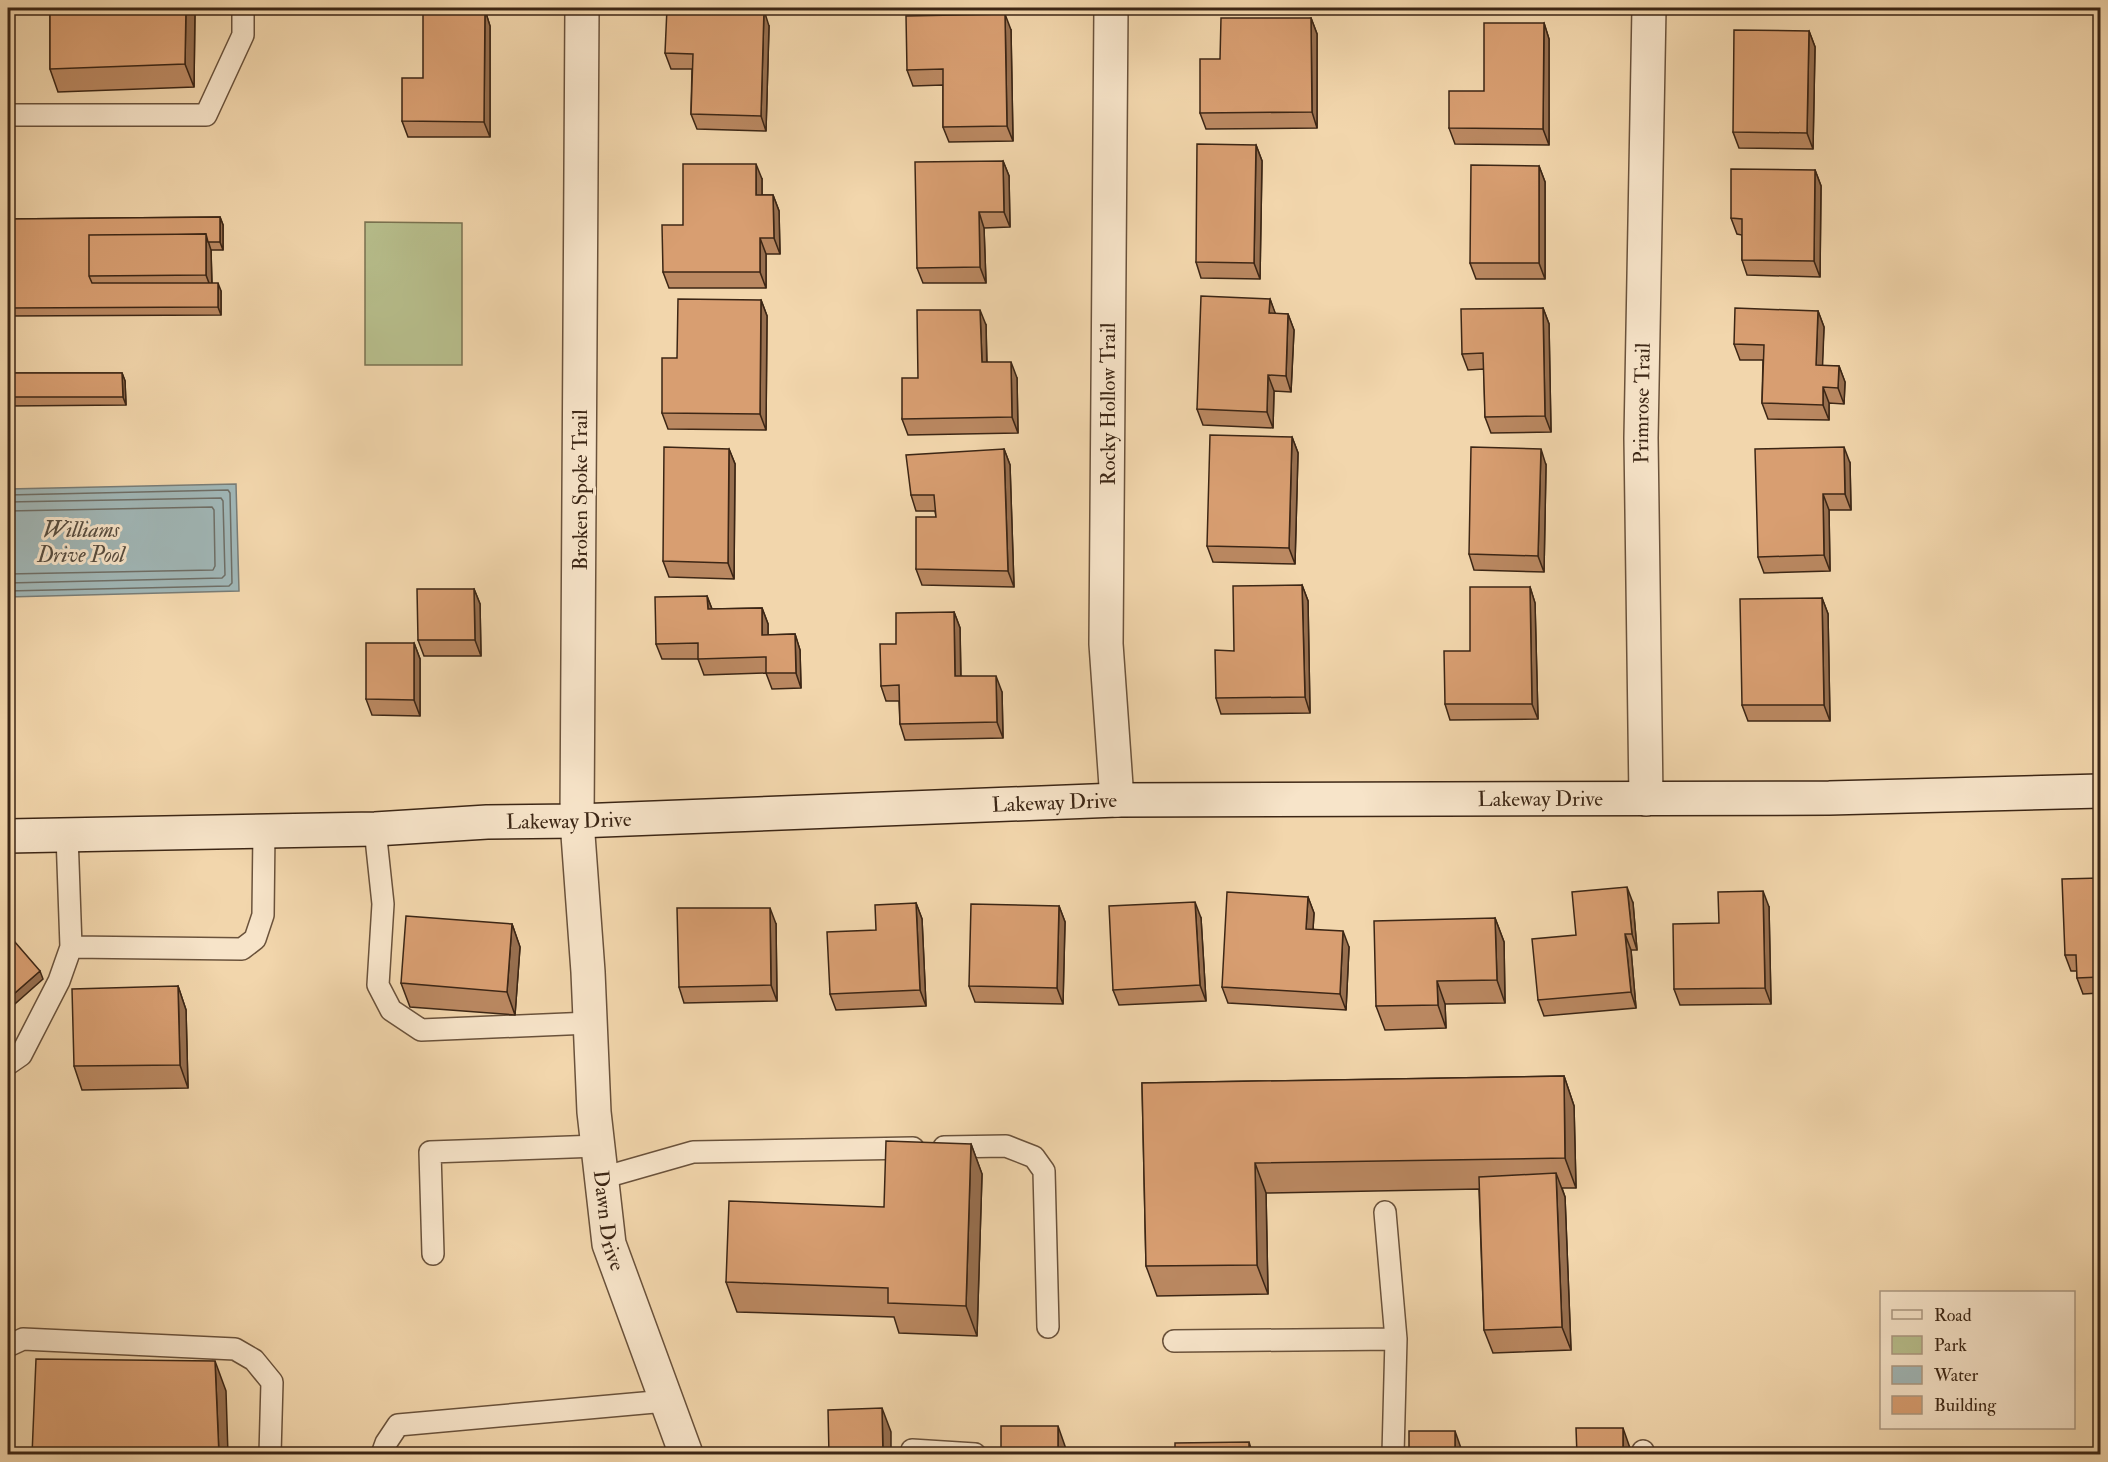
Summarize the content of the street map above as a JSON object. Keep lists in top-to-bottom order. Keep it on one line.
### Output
{"streets":{"street":["Primrose Trail","Rocky Hollow Trail","Broken Spoke Trail","Lakeway Drive","Dawn Drive"]},"crossings":[["Primrose Trail","Lakeway Drive"],["Rocky Hollow Trail","Lakeway Drive"],["Broken Spoke Trail","Lakeway Drive"],["Broken Spoke Trail","Dawn Drive"]],"water":["Williams Drive Pool"],"legend":["Road","Park","Water","Building"]}
